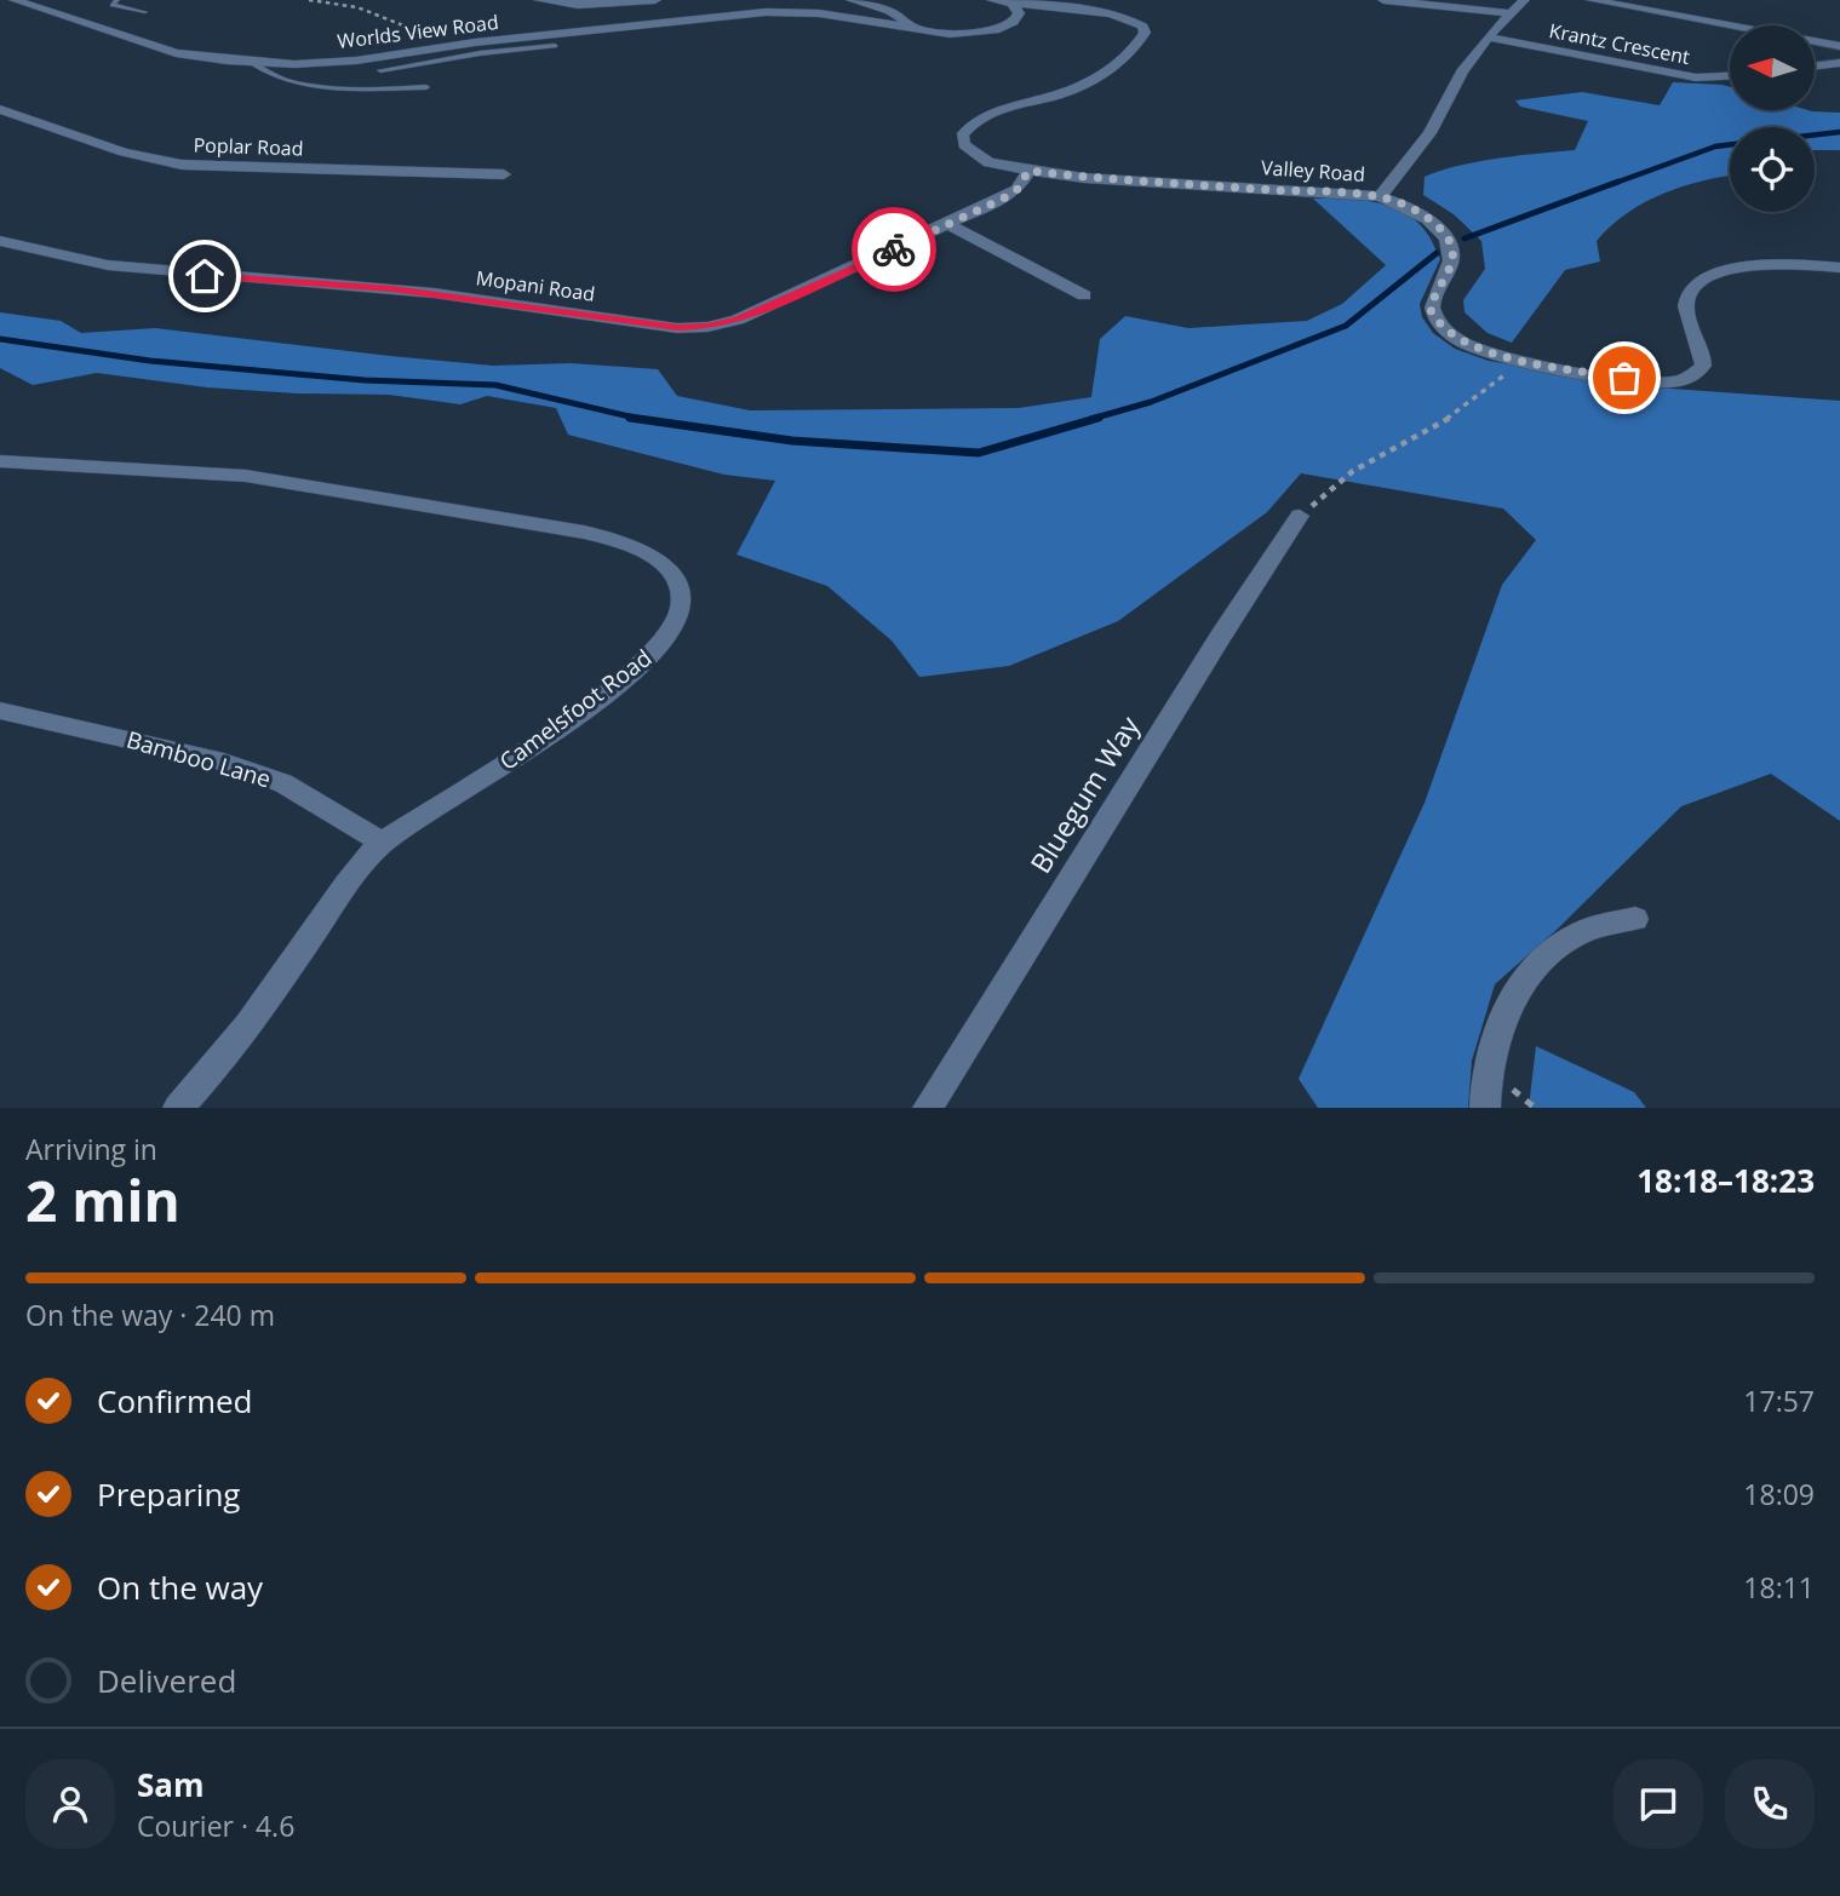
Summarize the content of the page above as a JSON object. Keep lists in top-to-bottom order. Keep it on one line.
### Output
{"streets":{"street":["Worlds View Road","Krantz Crescent","Poplar Road","Valley Road","Mopani Road","Camelsfoot Road","Bamboo Lane","Bluegum Way"]},"crossings":[["Worlds View Road","Valley Road"],["Valley Road","Mopani Road"],["Camelsfoot Road","Bamboo Lane"]],"north":"left","page":{"heading":["2 min","Arriving in","18:18–18:23"],"panel":["Sam","Courier · 4.6"],"bar":"On the way · 240 m","list":[["Confirmed","17:57"],["Preparing","18:09"],["On the way","18:11"],"Delivered"]}}
